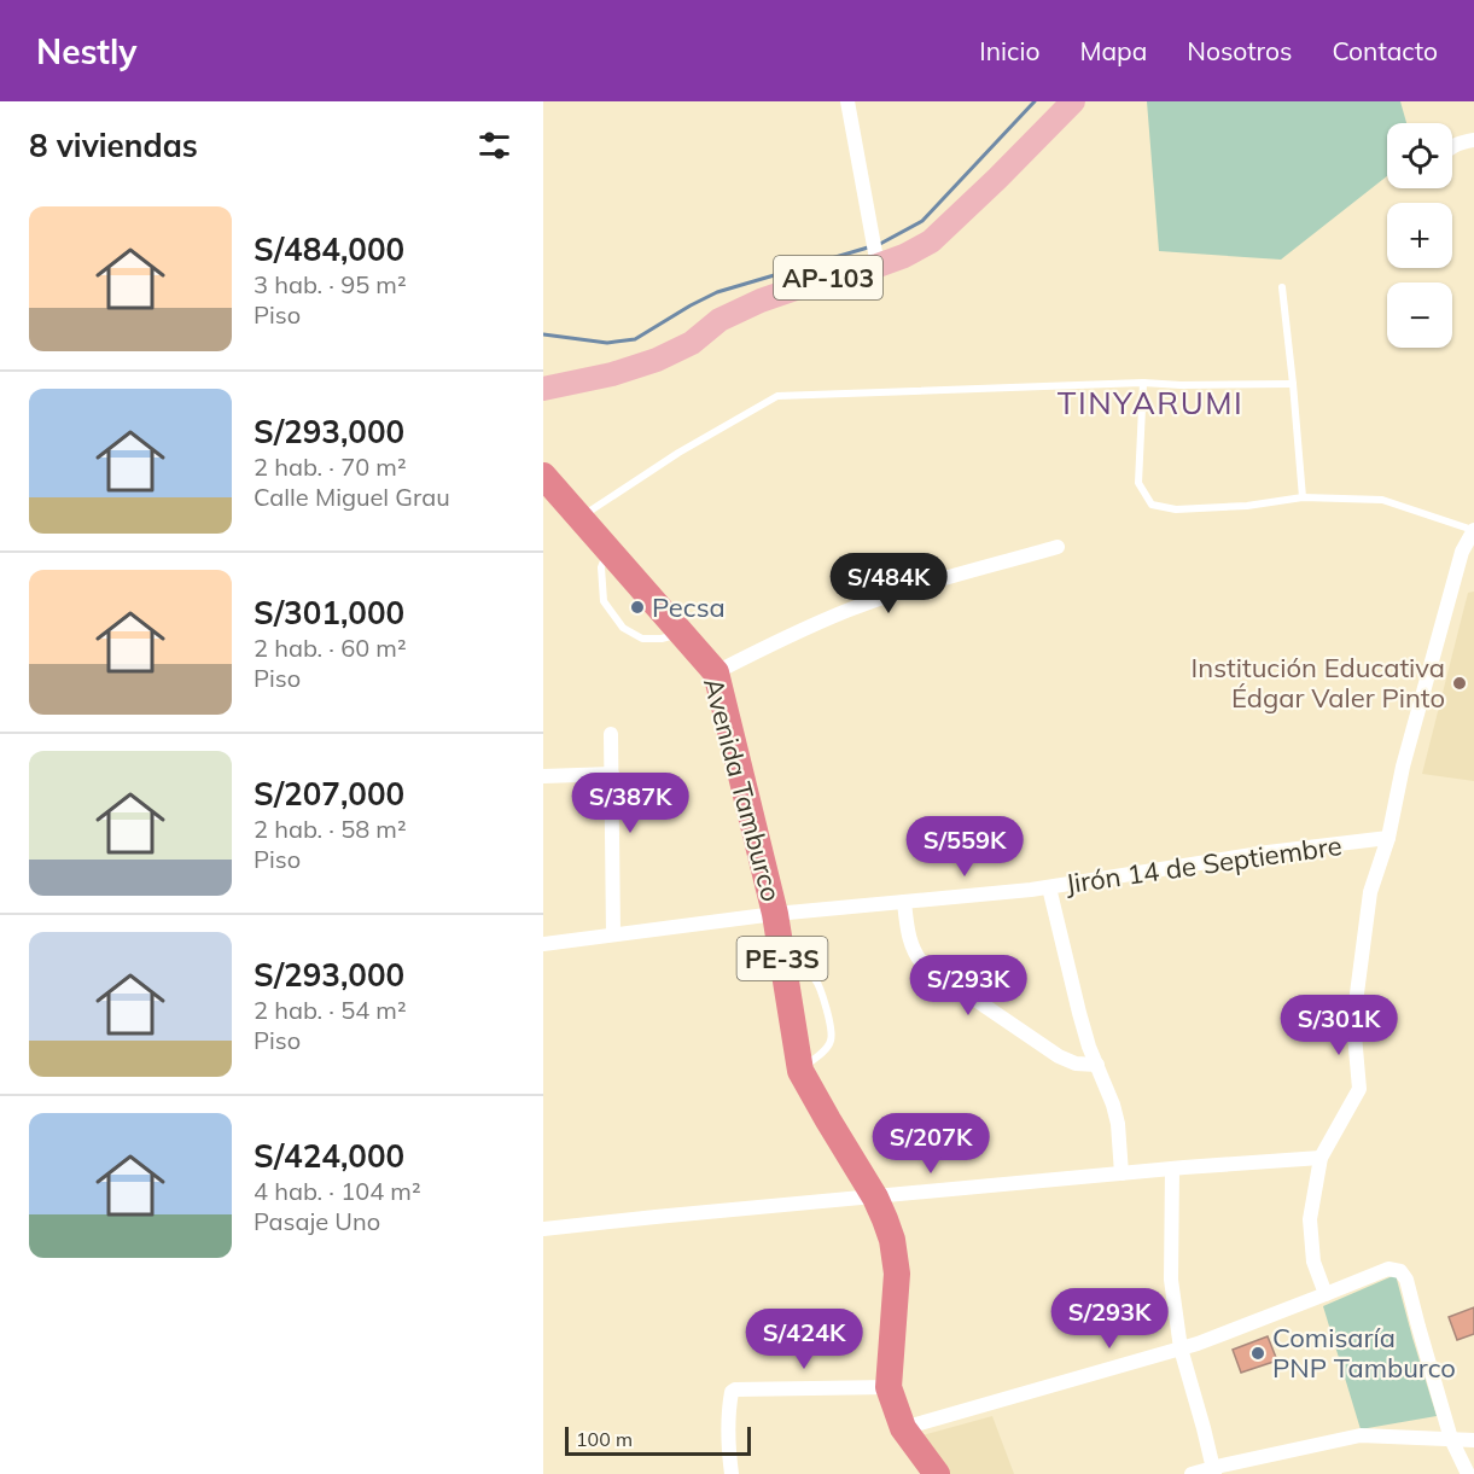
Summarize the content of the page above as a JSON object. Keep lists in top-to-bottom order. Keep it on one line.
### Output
{"streets":{"highway":["Avenida Tamburco","PE-3S"],"main road":["AP-103"],"street":["Jirón 14 de Septiembre"]},"crossings":[["Avenida Tamburco","Jirón 14 de Septiembre"]],"districts":["TINYARUMI"],"places":["Pecsa","Institución Educativa Édgar Valer Pinto","Comisaría PNP Tamburco"],"scale_bar":"100 m","page":{"header":"Nestly","nav":["Inicio","Mapa","Nosotros","Contacto"],"heading":"8 viviendas","map_buttons":["+","−"],"list":[{"name":"S/484,000","note":"3 hab. · 95 m² · Piso"},{"name":"S/293,000","note":"2 hab. · 70 m² · Calle Miguel Grau"},{"name":"S/301,000","note":"2 hab. · 60 m² · Piso"},{"name":"S/207,000","note":"2 hab. · 58 m² · Piso"},{"name":"S/293,000","note":"2 hab. · 54 m² · Piso"},{"name":"S/424,000","note":"4 hab. · 104 m² · Pasaje Uno"}],"price":["S/484K","S/387K","S/559K","S/293K","S/301K","S/207K","S/293K","S/424K"],"scale":"100 m"}}
